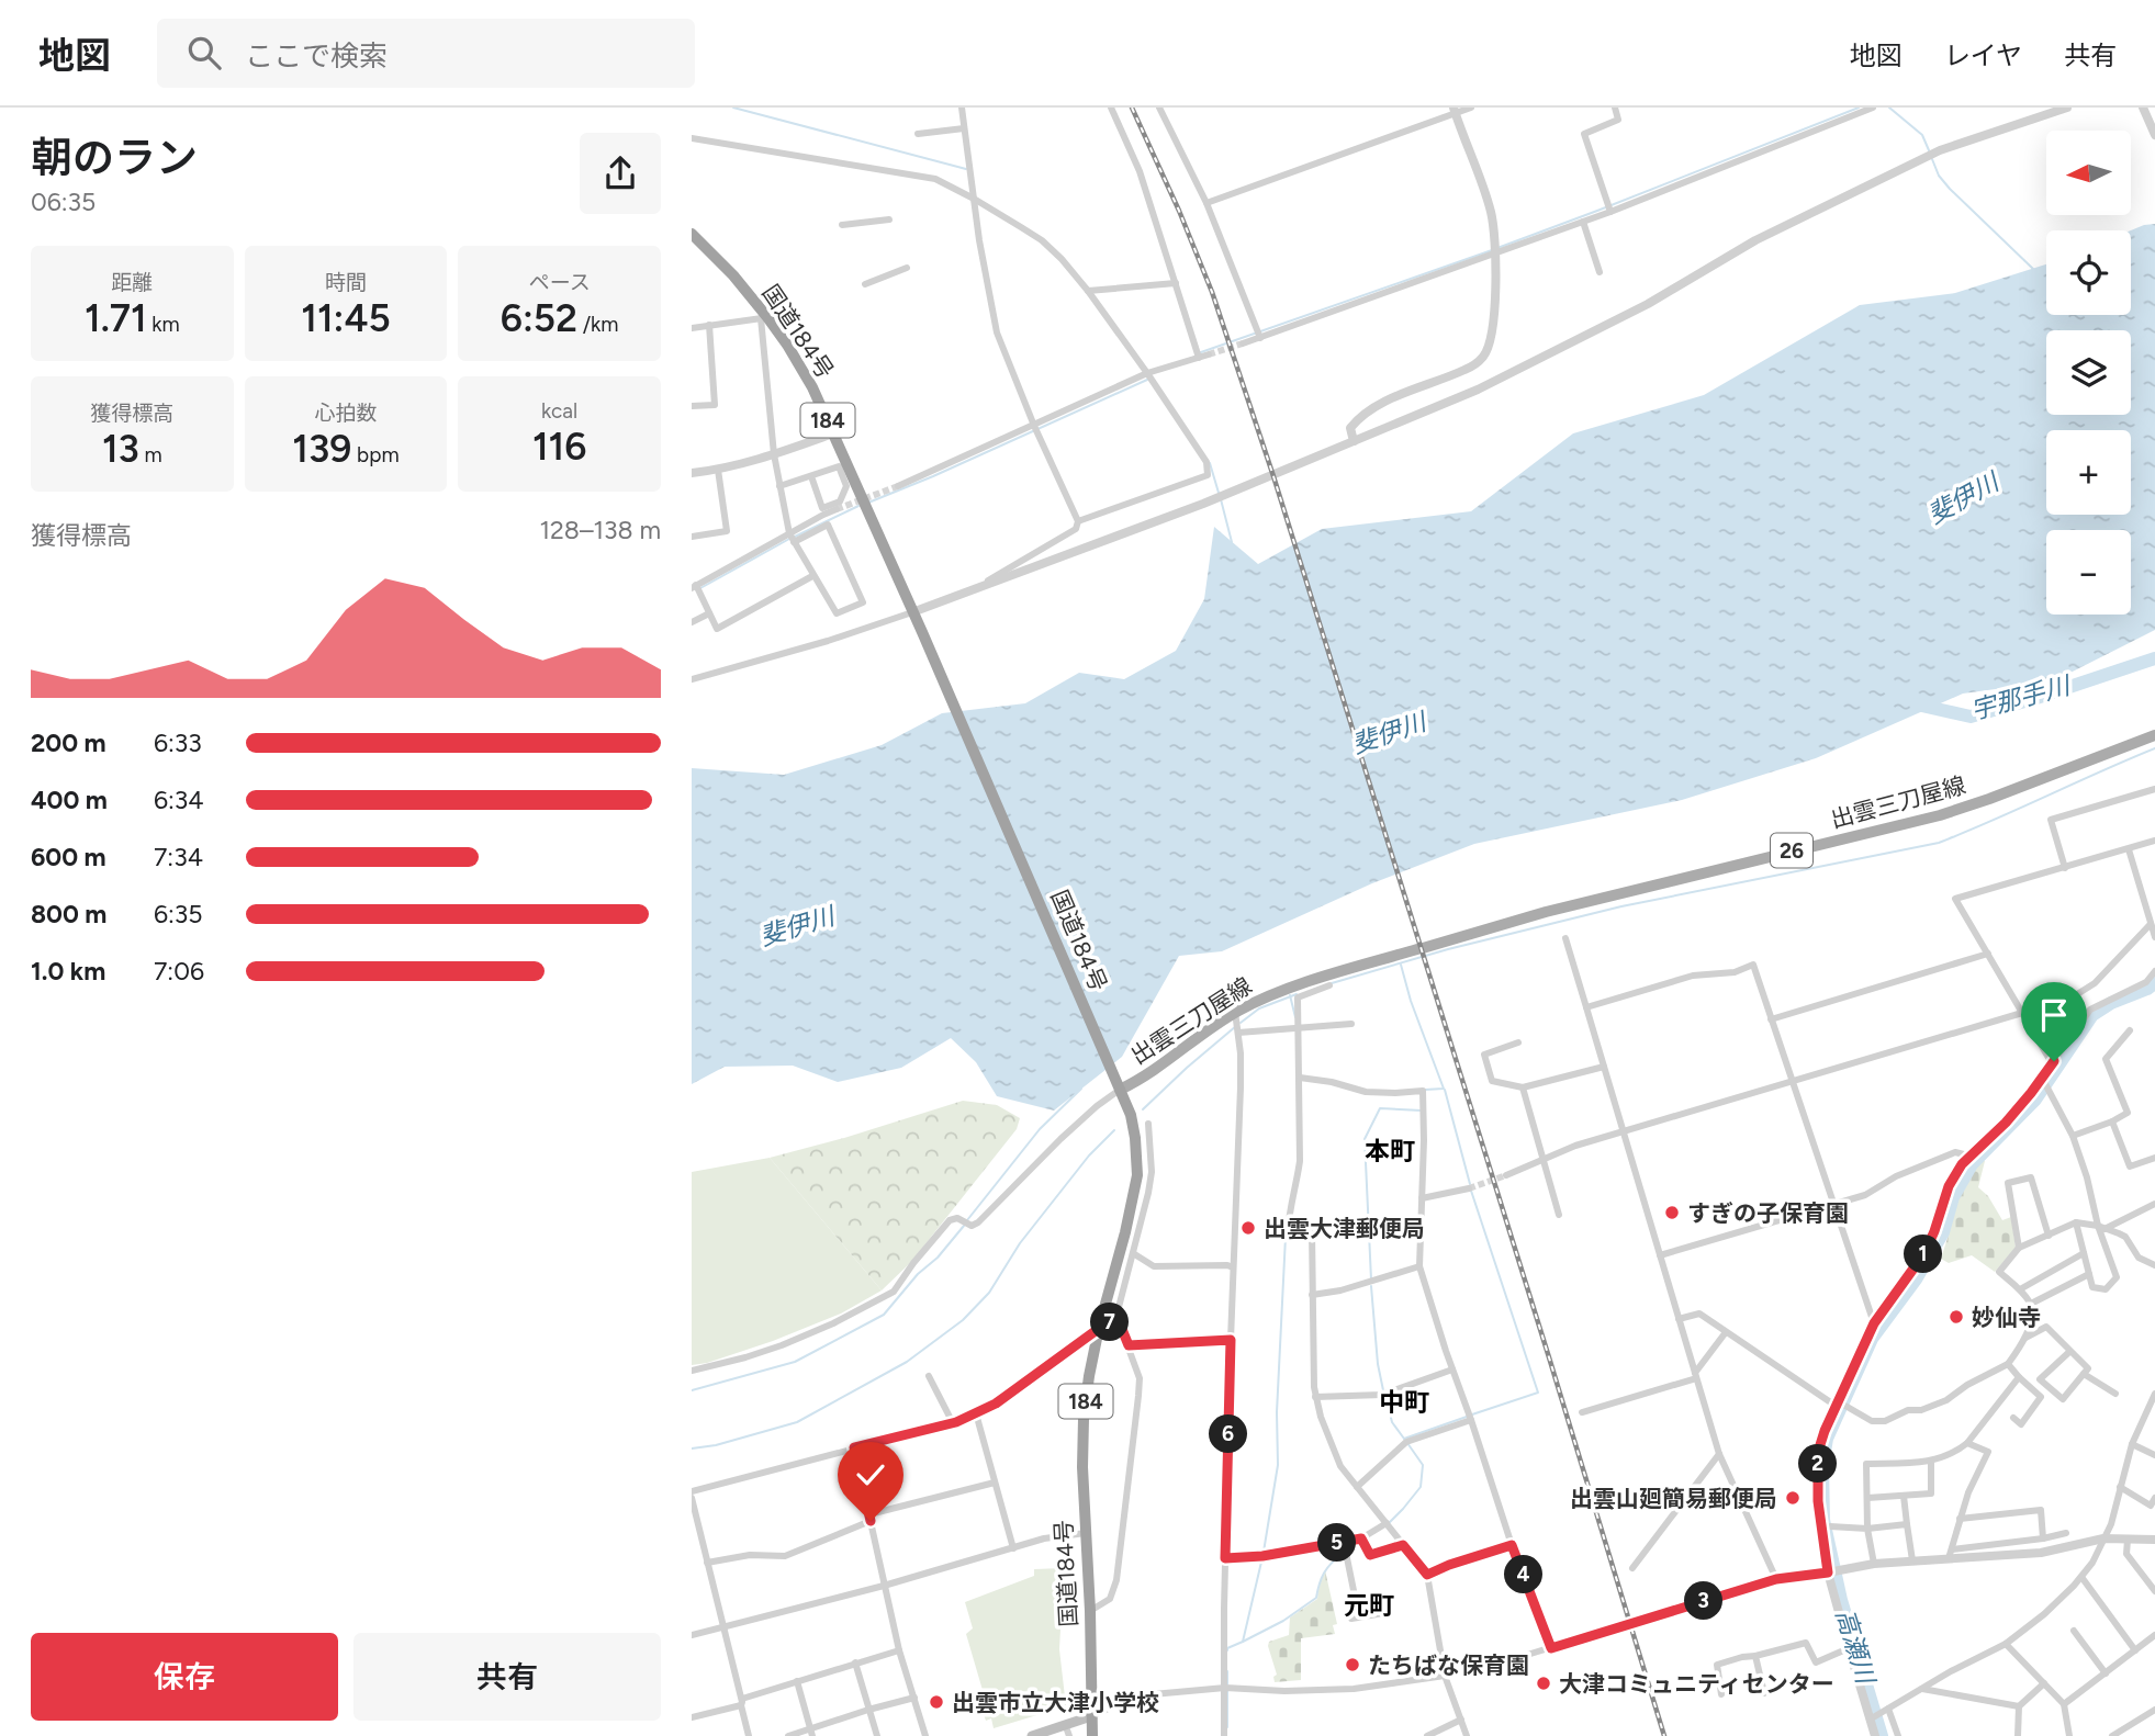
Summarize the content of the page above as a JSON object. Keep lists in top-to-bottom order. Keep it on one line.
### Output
{"streets":{"highway":["国道184号","184"],"main road":["出雲三刀屋線","26"]},"crossings":[["国道184号","出雲三刀屋線"]],"districts":["本町","中町","元町"],"water":["斐伊川","宇那手川","高瀬川"],"places":["すぎの子保育園","出雲大津郵便局","妙仙寺","出雲山廻簡易郵便局","たちばな保育園","大津コミュニティセンター","出雲市立大津小学校"],"north":"left","page":{"header":"地図","search":"ここで検索","nav":["地図","レイヤ","共有"],"heading":["朝のラン","06:35"],"map_buttons":["+","−"],"stats":[["距離","1.71 km"],["時間","11:45"],["ペース","6:52 /km"],["獲得標高","13 m"],["心拍数","139 bpm"],["kcal","116"]],"chart":["獲得標高","128–138 m"],"list":[{"name":"200 m","note":"6:33"},{"name":"400 m","note":"6:34"},{"name":"600 m","note":"7:34"},{"name":"800 m","note":"6:35"},{"name":"1.0 km","note":"7:06"}],"pins":["1","7","6","2","5","4","3"],"buttons":["保存","共有"]}}
